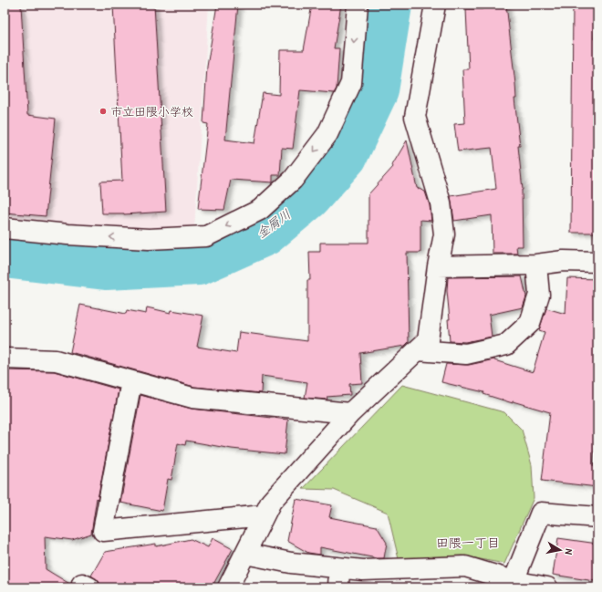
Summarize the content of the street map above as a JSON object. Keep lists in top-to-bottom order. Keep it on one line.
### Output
{"districts":["田隈一丁目"],"water":["金屑川"],"places":["市立田隈小学校"],"north":"right"}
